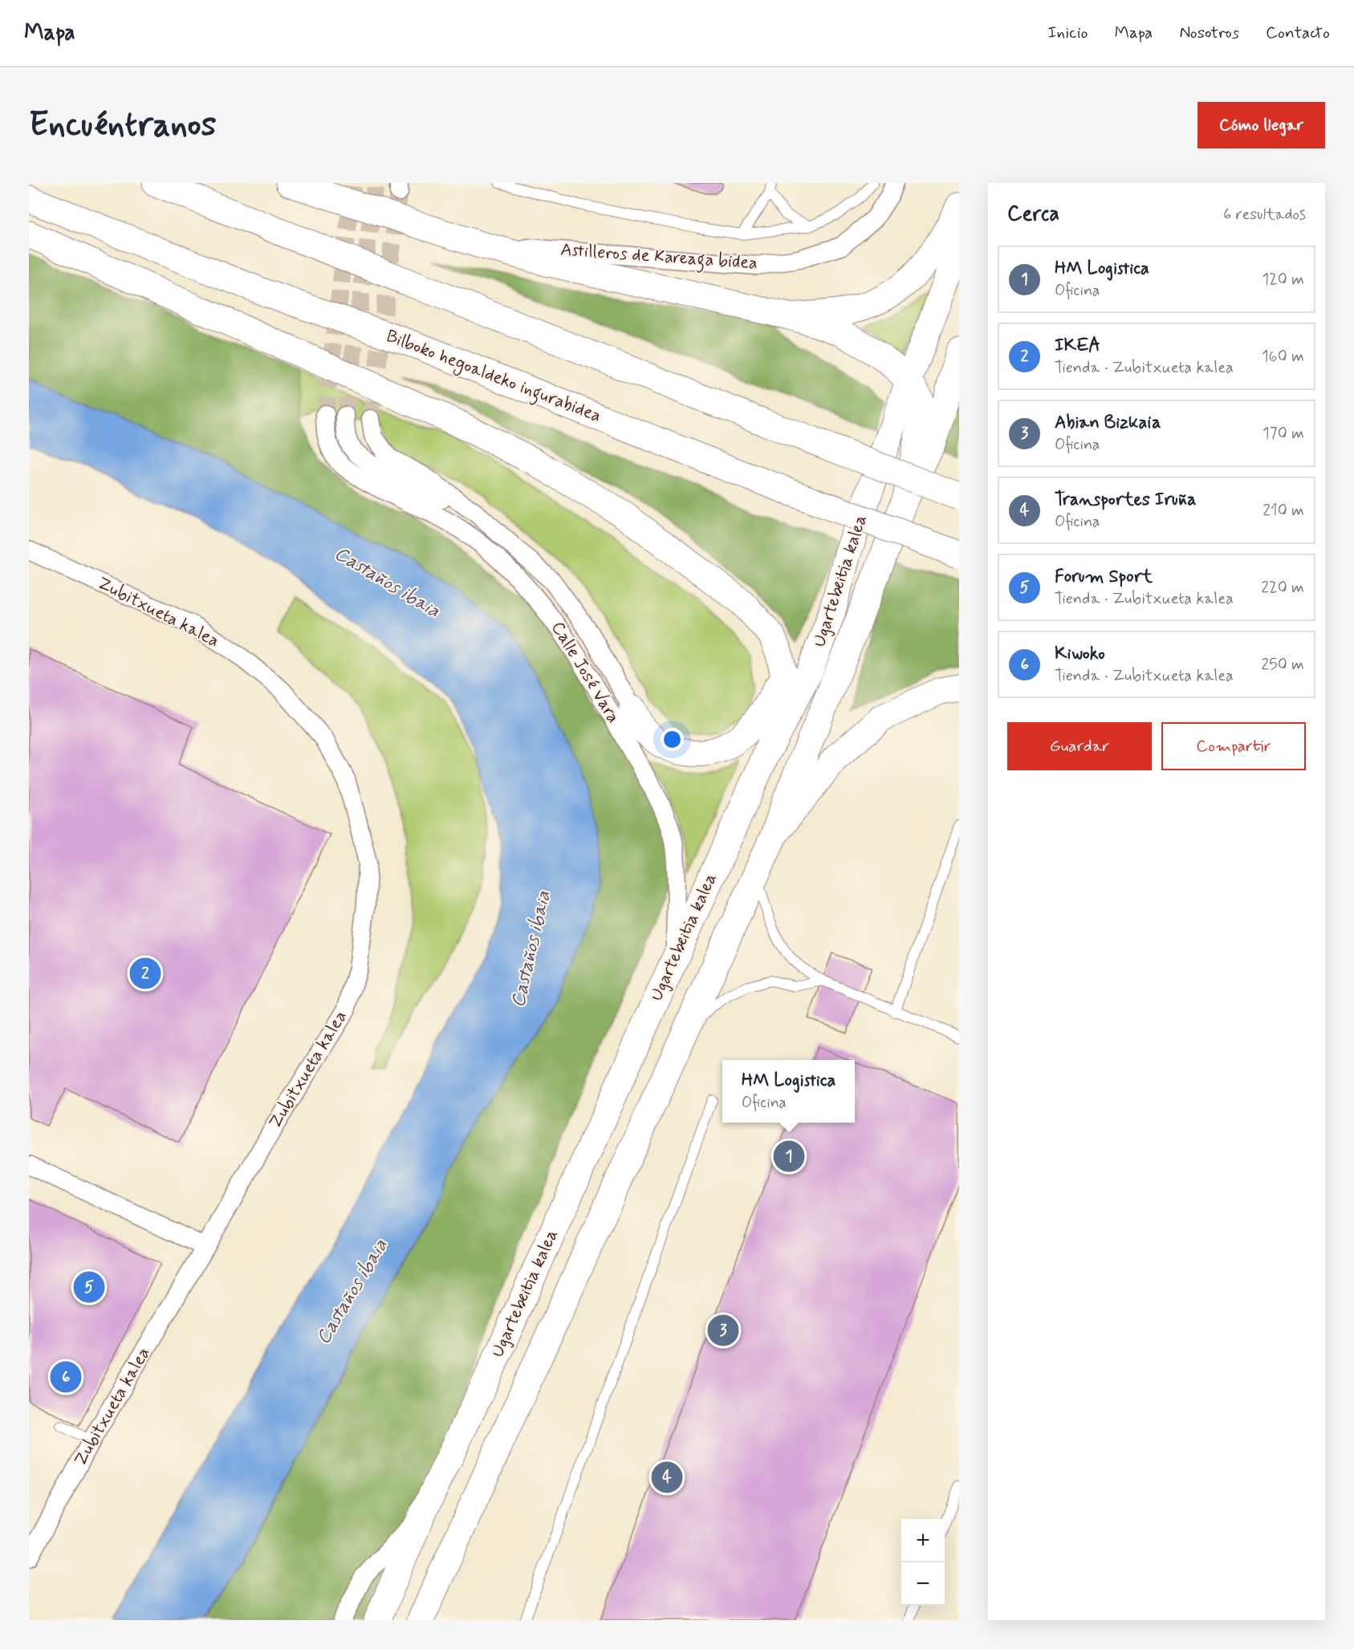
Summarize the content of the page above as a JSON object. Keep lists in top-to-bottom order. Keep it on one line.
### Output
{"streets":{"main road":["Bilboko hegoaldeko ingurabidea","Ugartebeitia kalea"],"street":["Astilleros de Kareaga bidea","Zubitxueta kalea","Calle José Vara"]},"crossings":[["Ugartebeitia kalea","Calle José Vara"]],"water":["Castaños ibaia"],"page":{"header":"Mapa","nav":["Inicio","Mapa","Nosotros","Contacto"],"buttons":["Cómo llegar",["Guardar","Compartir"]],"title":"Encuéntranos","heading":["Cerca","6 resultados"],"list":[{"mark":"1","name":"HM Logistica","note":"Oficina","value":"120 m"},{"mark":"2","name":"IKEA","note":"Tienda · Zubitxueta kalea","value":"160 m"},{"mark":"3","name":"Abian Bizkaia","note":"Oficina","value":"170 m"},{"mark":"4","name":"Transportes Iruña","note":"Oficina","value":"210 m"},{"mark":"5","name":"Forum Sport","note":"Tienda · Zubitxueta kalea","value":"220 m"},{"mark":"6","name":"Kiwoko","note":"Tienda · Zubitxueta kalea","value":"250 m"}],"pins":["2","1","5","3","6","4"],"popup":["HM Logistica","Oficina"],"map_buttons":["+","−"]}}
